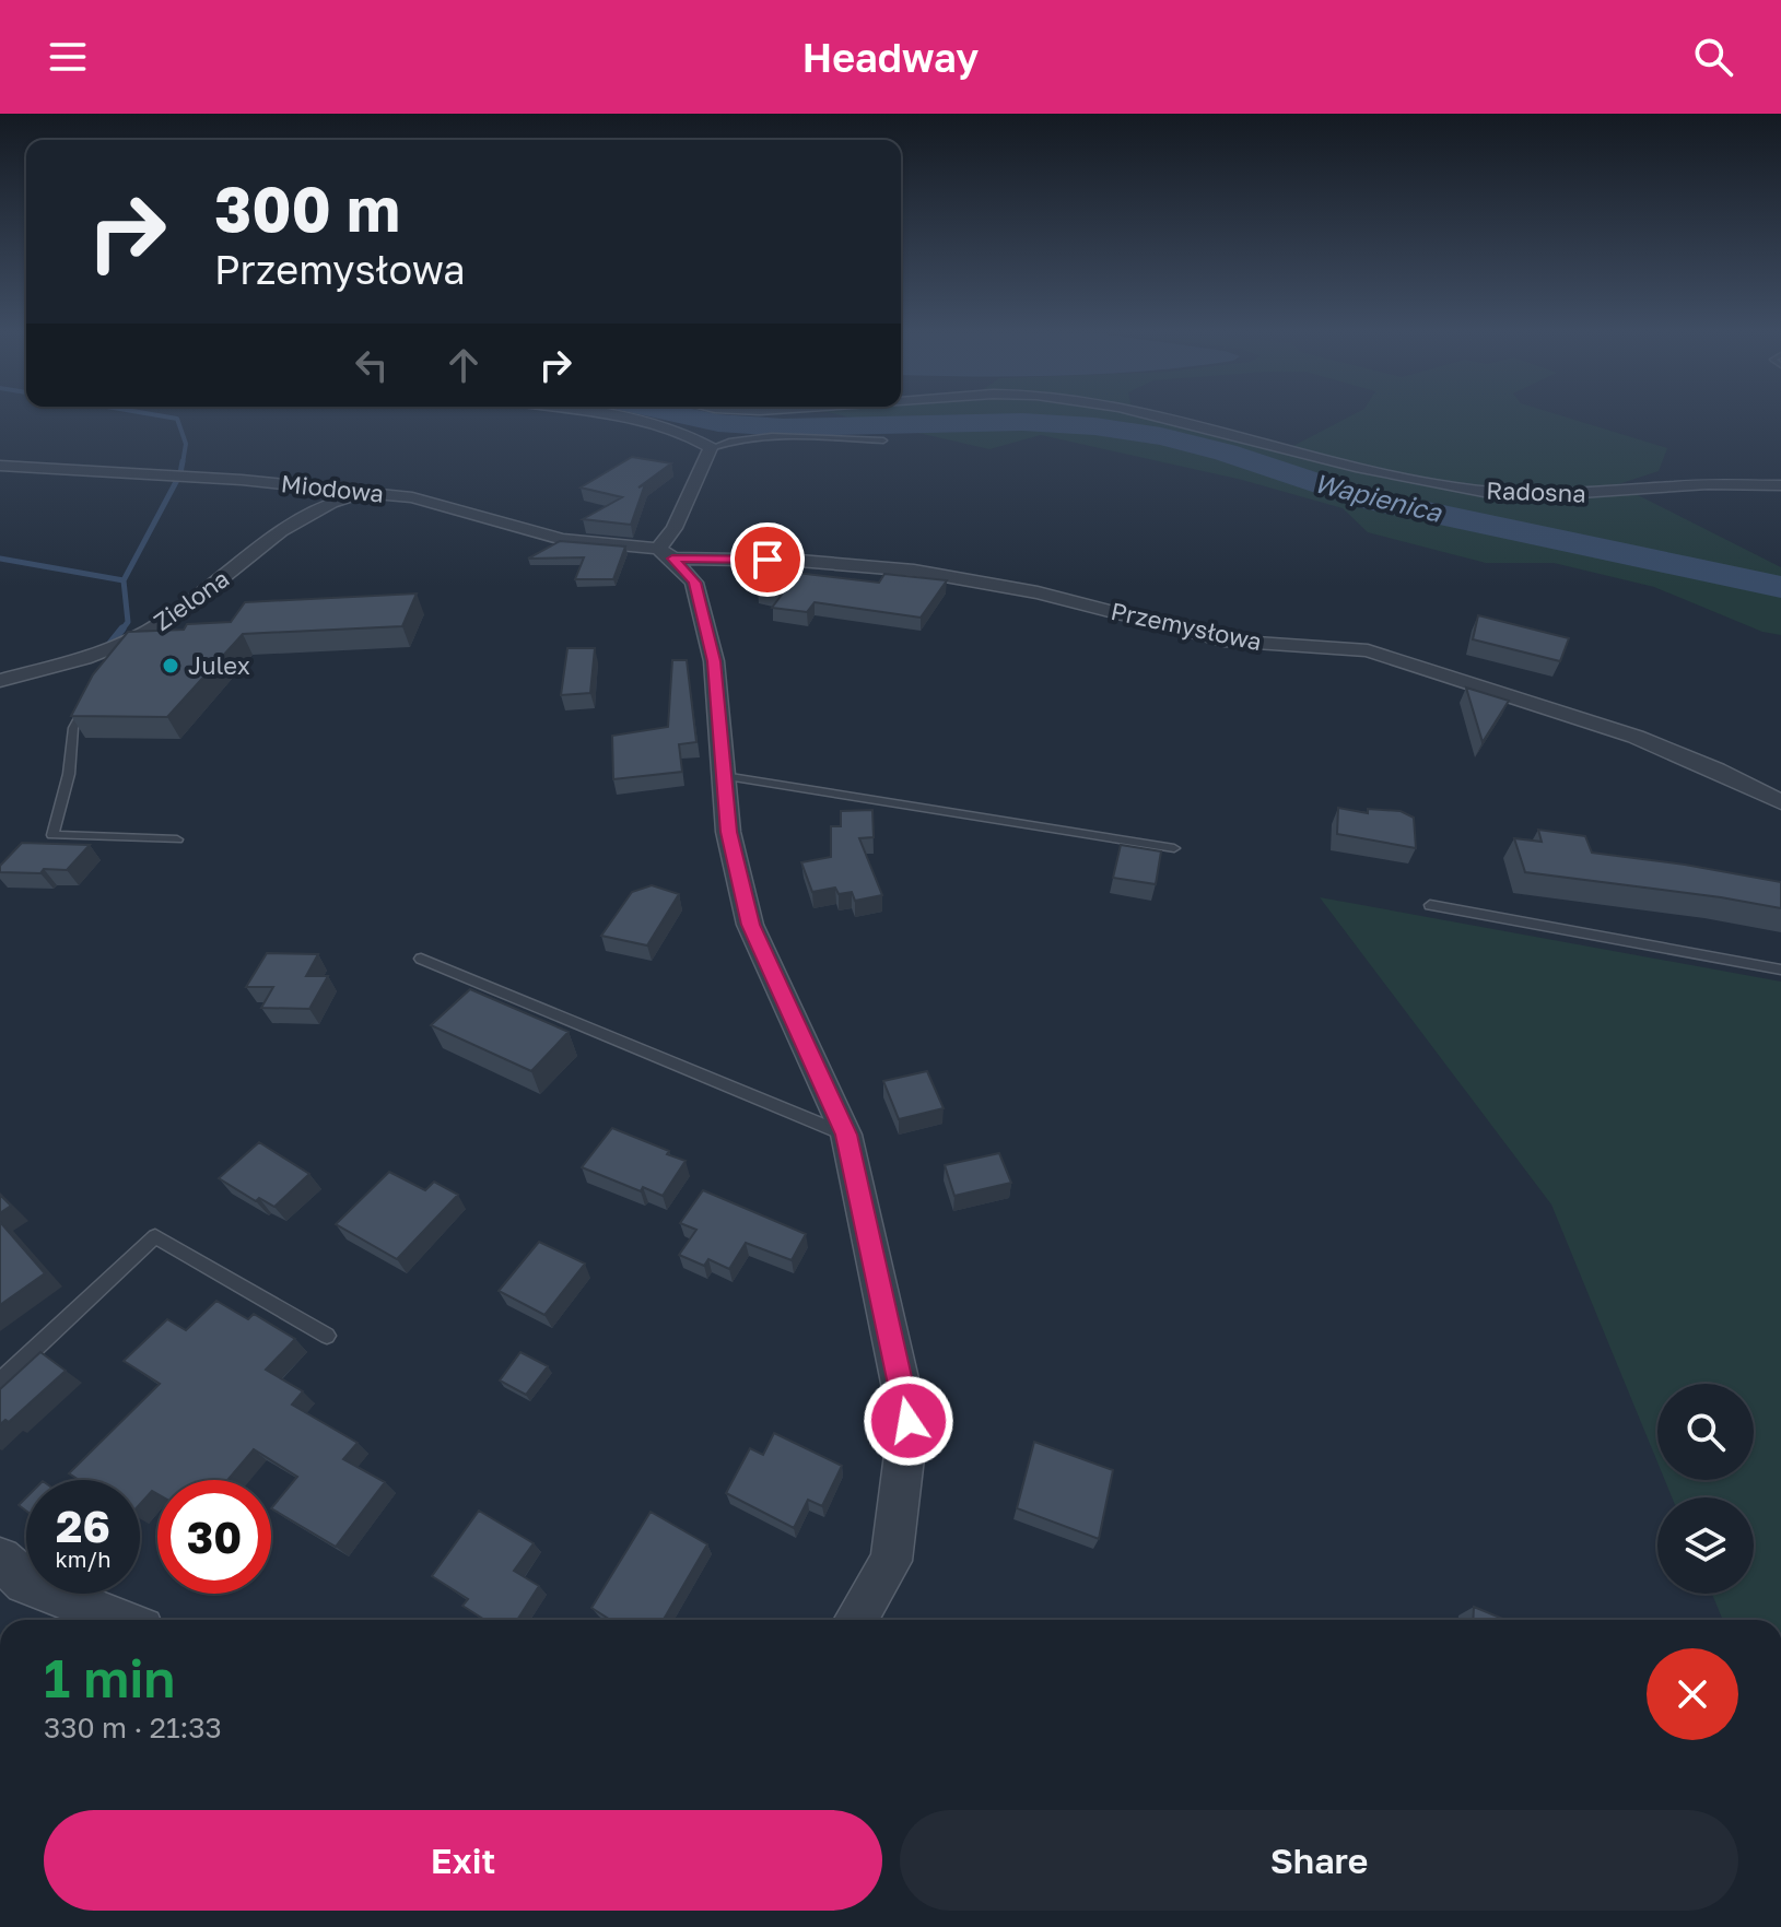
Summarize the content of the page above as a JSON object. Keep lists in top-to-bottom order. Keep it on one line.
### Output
{"streets":{"street":["Miodowa","Radosna","Zielona","Przemysłowa"]},"crossings":[["Miodowa","Zielona"],["Miodowa","Przemysłowa"]],"water":["Wapienica"],"places":["Julex"],"page":{"header":"Headway","turn":["300 m","Przemysłowa"],"speed":"26 km/h","limit":"30","heading":["1 min","330 m · 21:33"],"buttons":["Exit","Share"]}}
